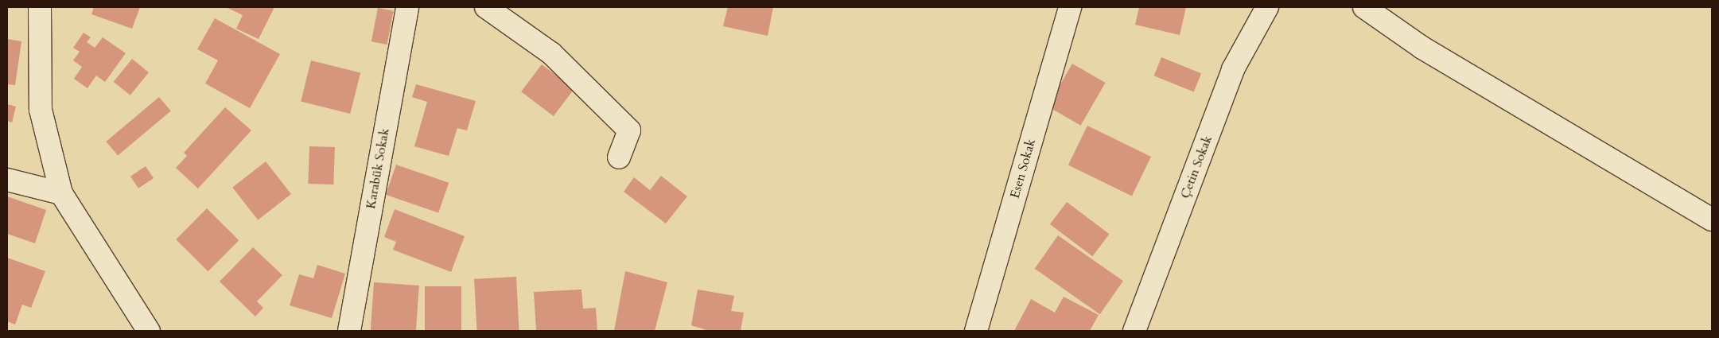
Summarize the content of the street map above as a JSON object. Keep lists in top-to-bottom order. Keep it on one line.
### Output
{"streets":{"street":["Çetin Sokak","Karabük Sokak","Esen Sokak"]}}
